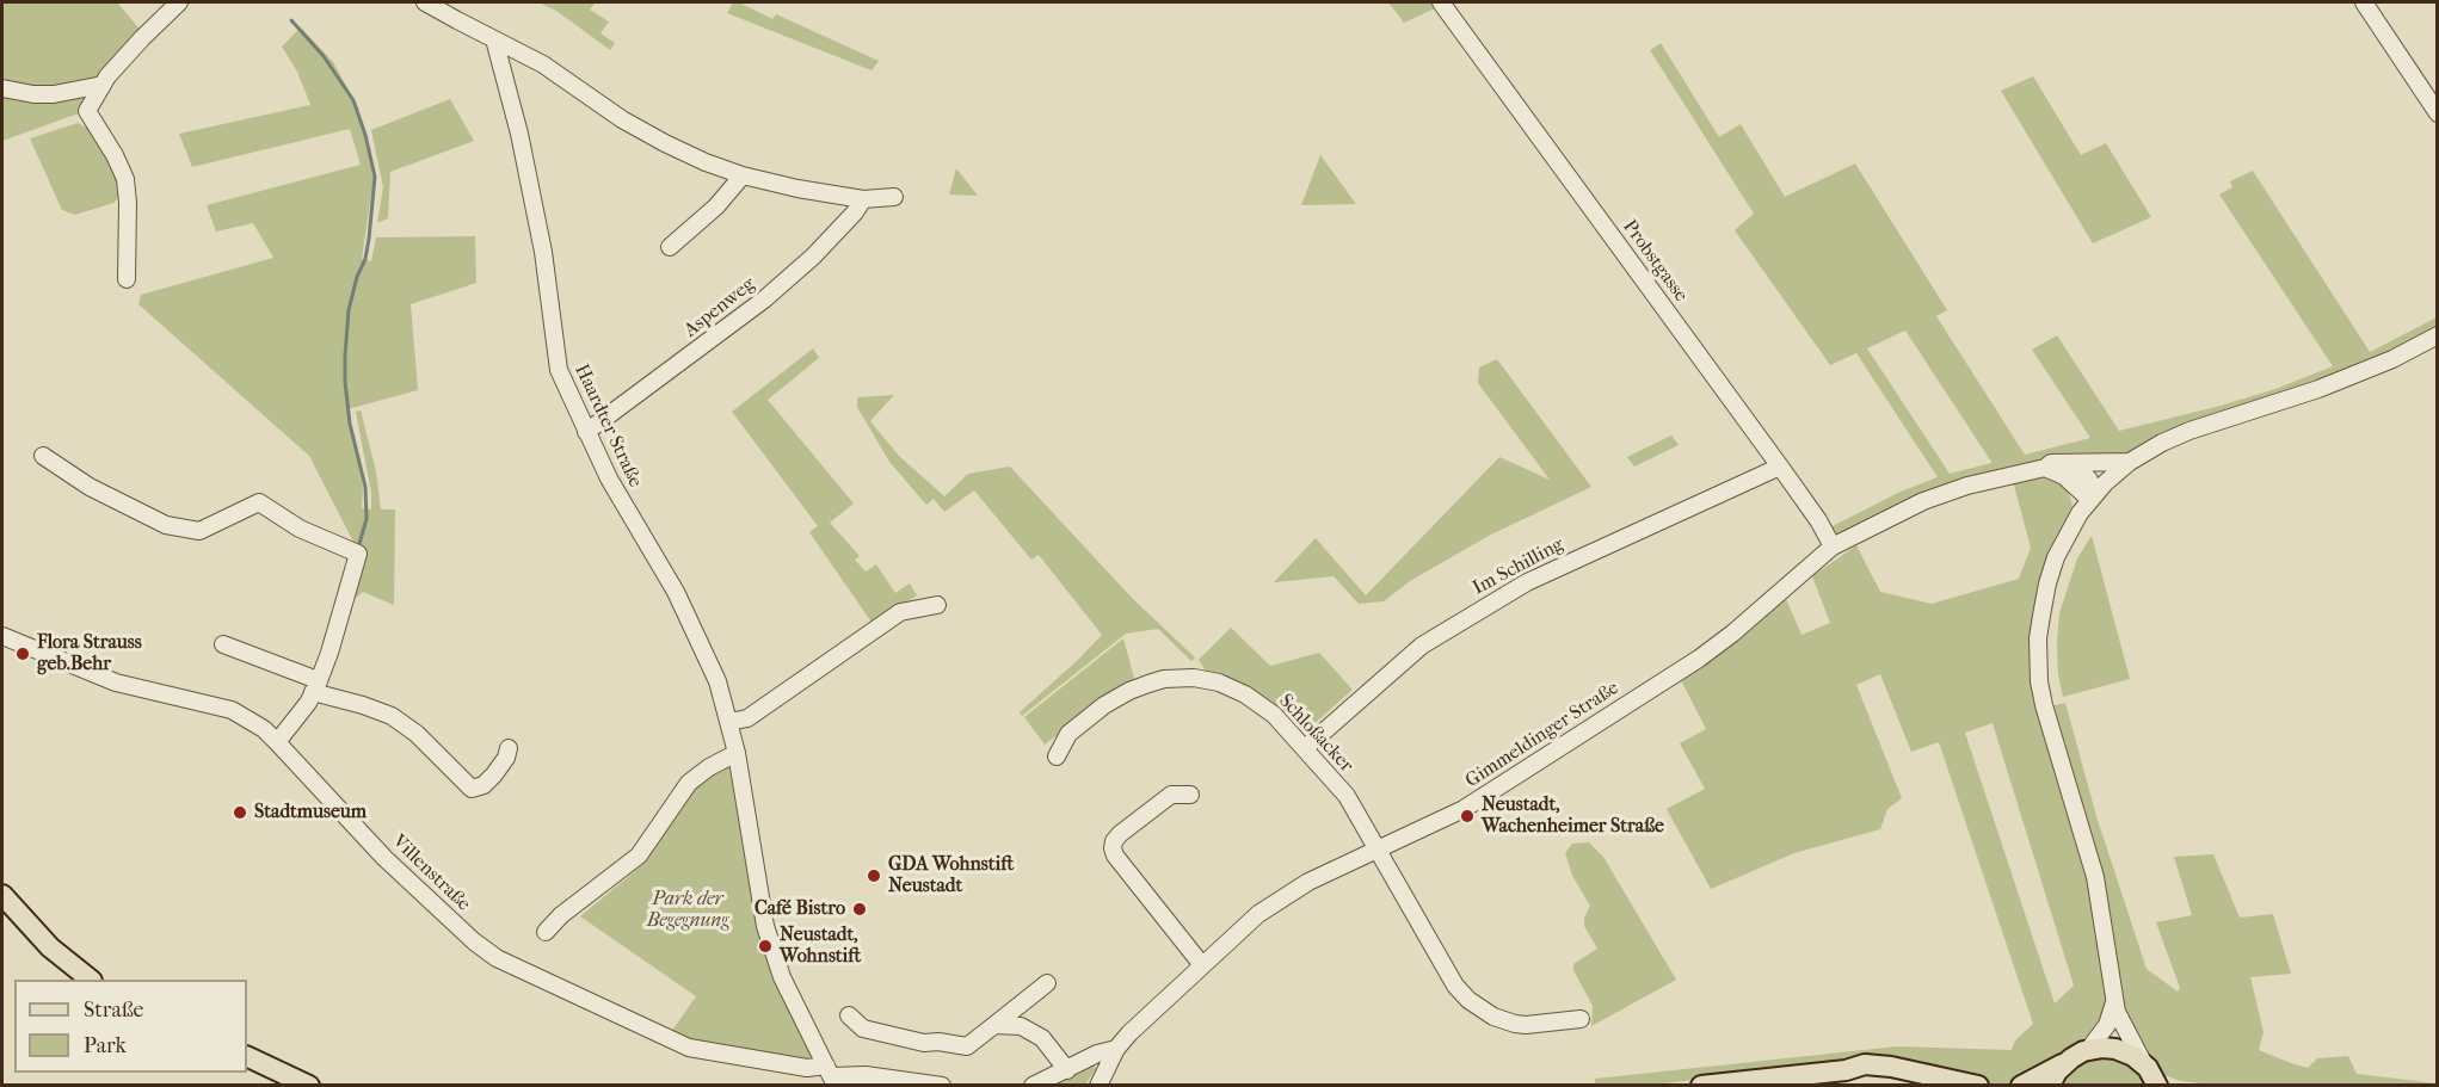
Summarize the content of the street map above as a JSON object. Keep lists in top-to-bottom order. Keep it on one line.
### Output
{"streets":{"street":["Probstgasse","Aspenweg","Haardter Straße","Im Schilling","Schloßacker","Gimmeldinger Straße","Villenstraße"]},"crossings":[["Probstgasse","Im Schilling"],["Probstgasse","Gimmeldinger Straße"],["Aspenweg","Haardter Straße"],["Haardter Straße","Villenstraße"],["Im Schilling","Schloßacker"],["Schloßacker","Gimmeldinger Straße"]],"parks":["Park der Begegnung"],"places":["Flora Strauss geb.Behr","Stadtmuseum","Neustadt, Wachenheimer Straße","GDA Wohnstift Neustadt","Café Bistro","Neustadt, Wohnstift"],"legend":["Straße","Park"]}
